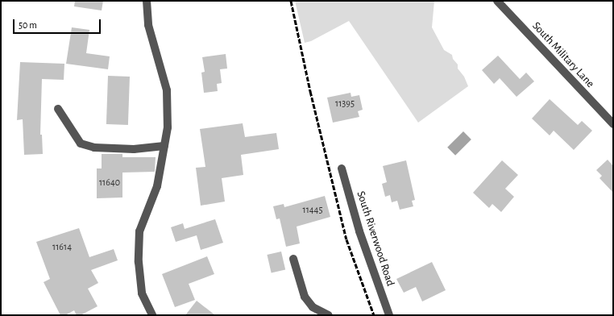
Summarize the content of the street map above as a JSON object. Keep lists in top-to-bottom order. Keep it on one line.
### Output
{"streets":{"street":["South Military Lane","South Riverwood Road"]},"house_numbers":["11395","11640","11445","11614"],"scale_bar":"50 m"}
